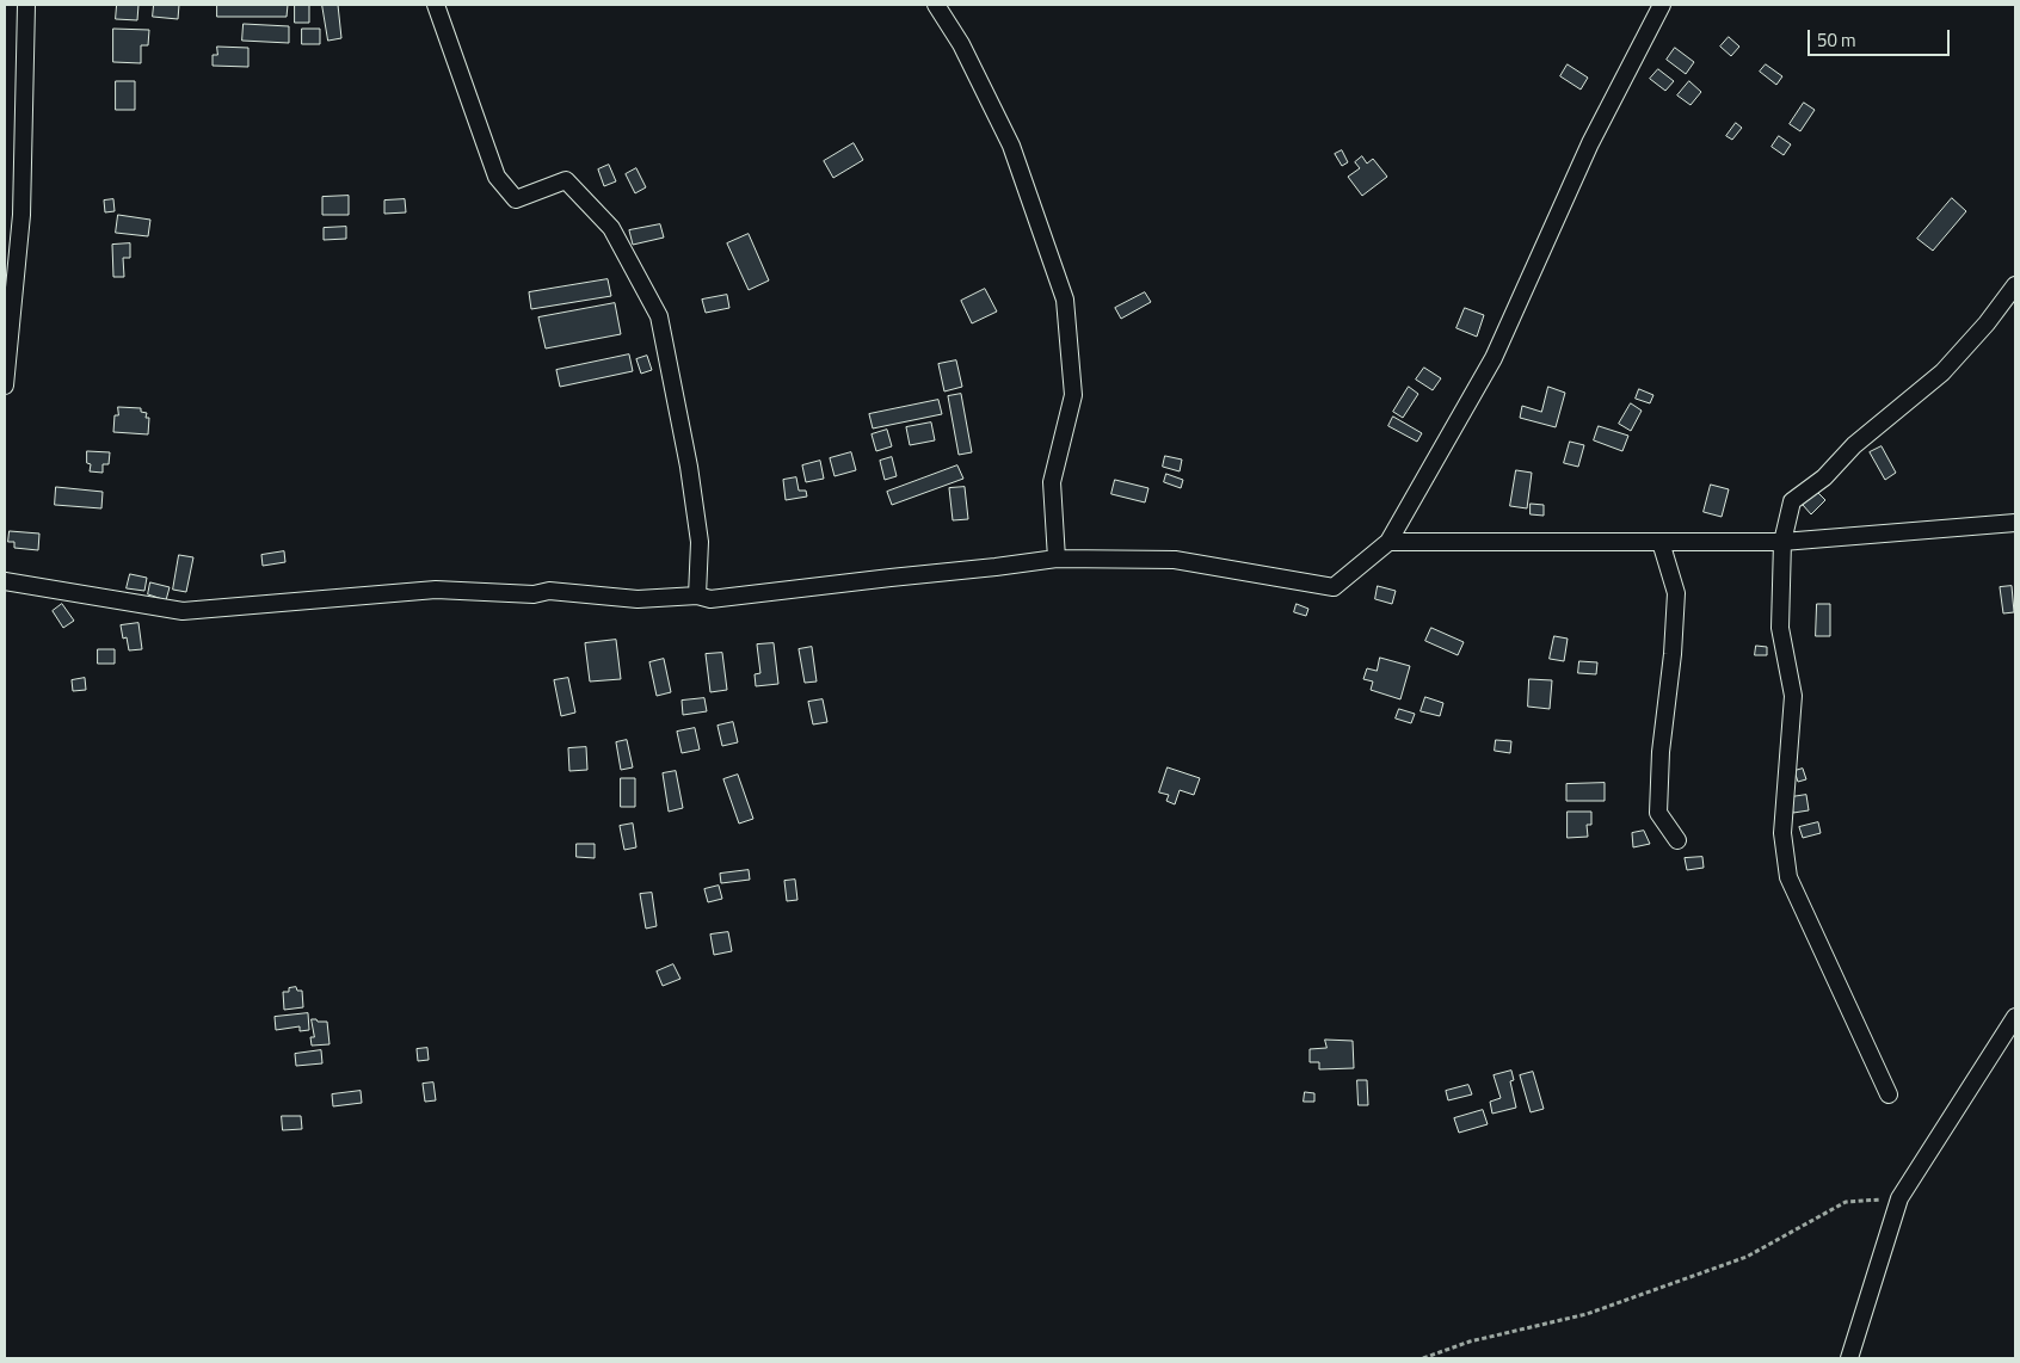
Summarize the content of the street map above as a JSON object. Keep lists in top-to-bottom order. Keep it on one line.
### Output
{"scale_bar":"50 m"}
